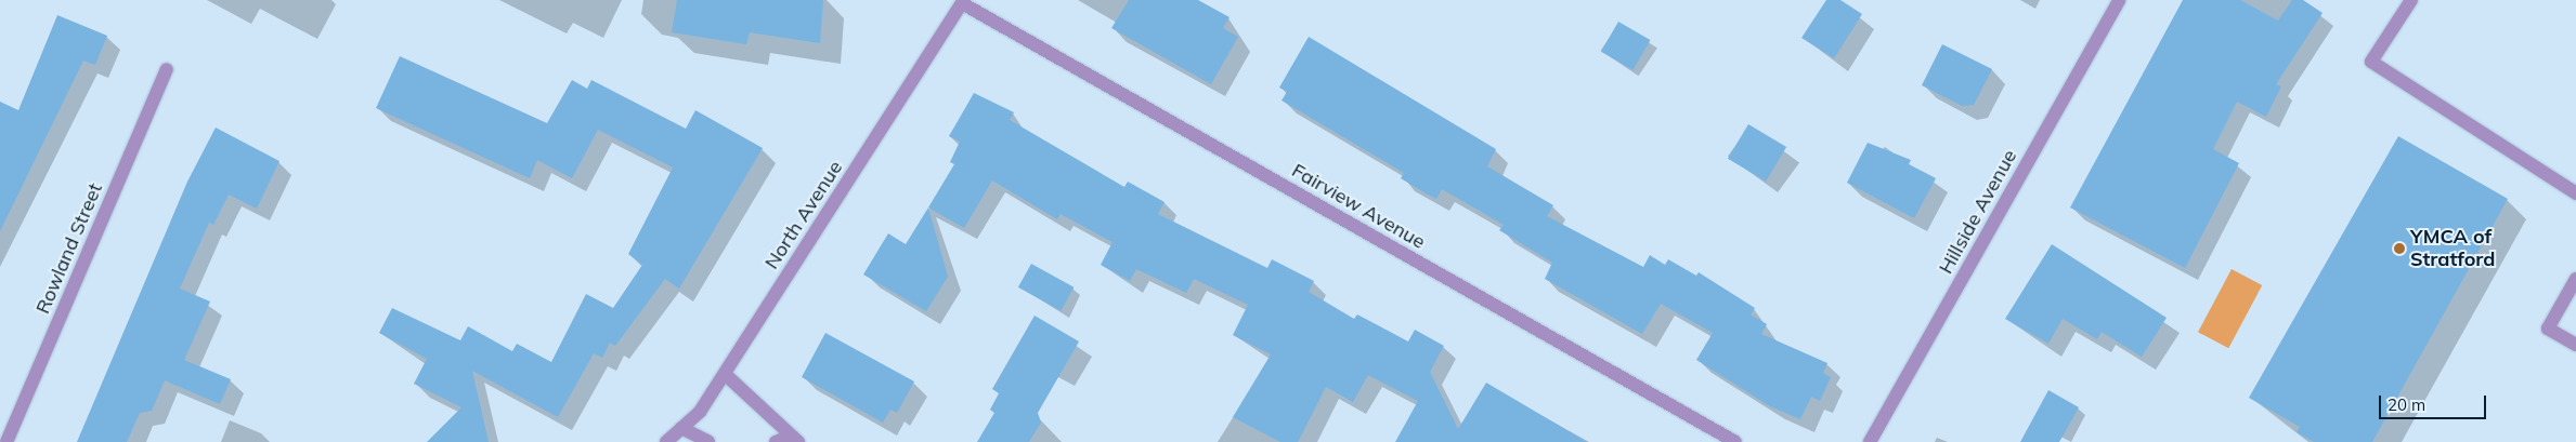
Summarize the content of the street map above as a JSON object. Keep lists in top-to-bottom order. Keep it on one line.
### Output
{"streets":{"street":["Fairview Avenue","Hillside Avenue","North Avenue","Rowland Street"]},"crossings":[["Fairview Avenue","North Avenue"]],"places":["YMCA of Stratford"],"scale_bar":"20 m"}
